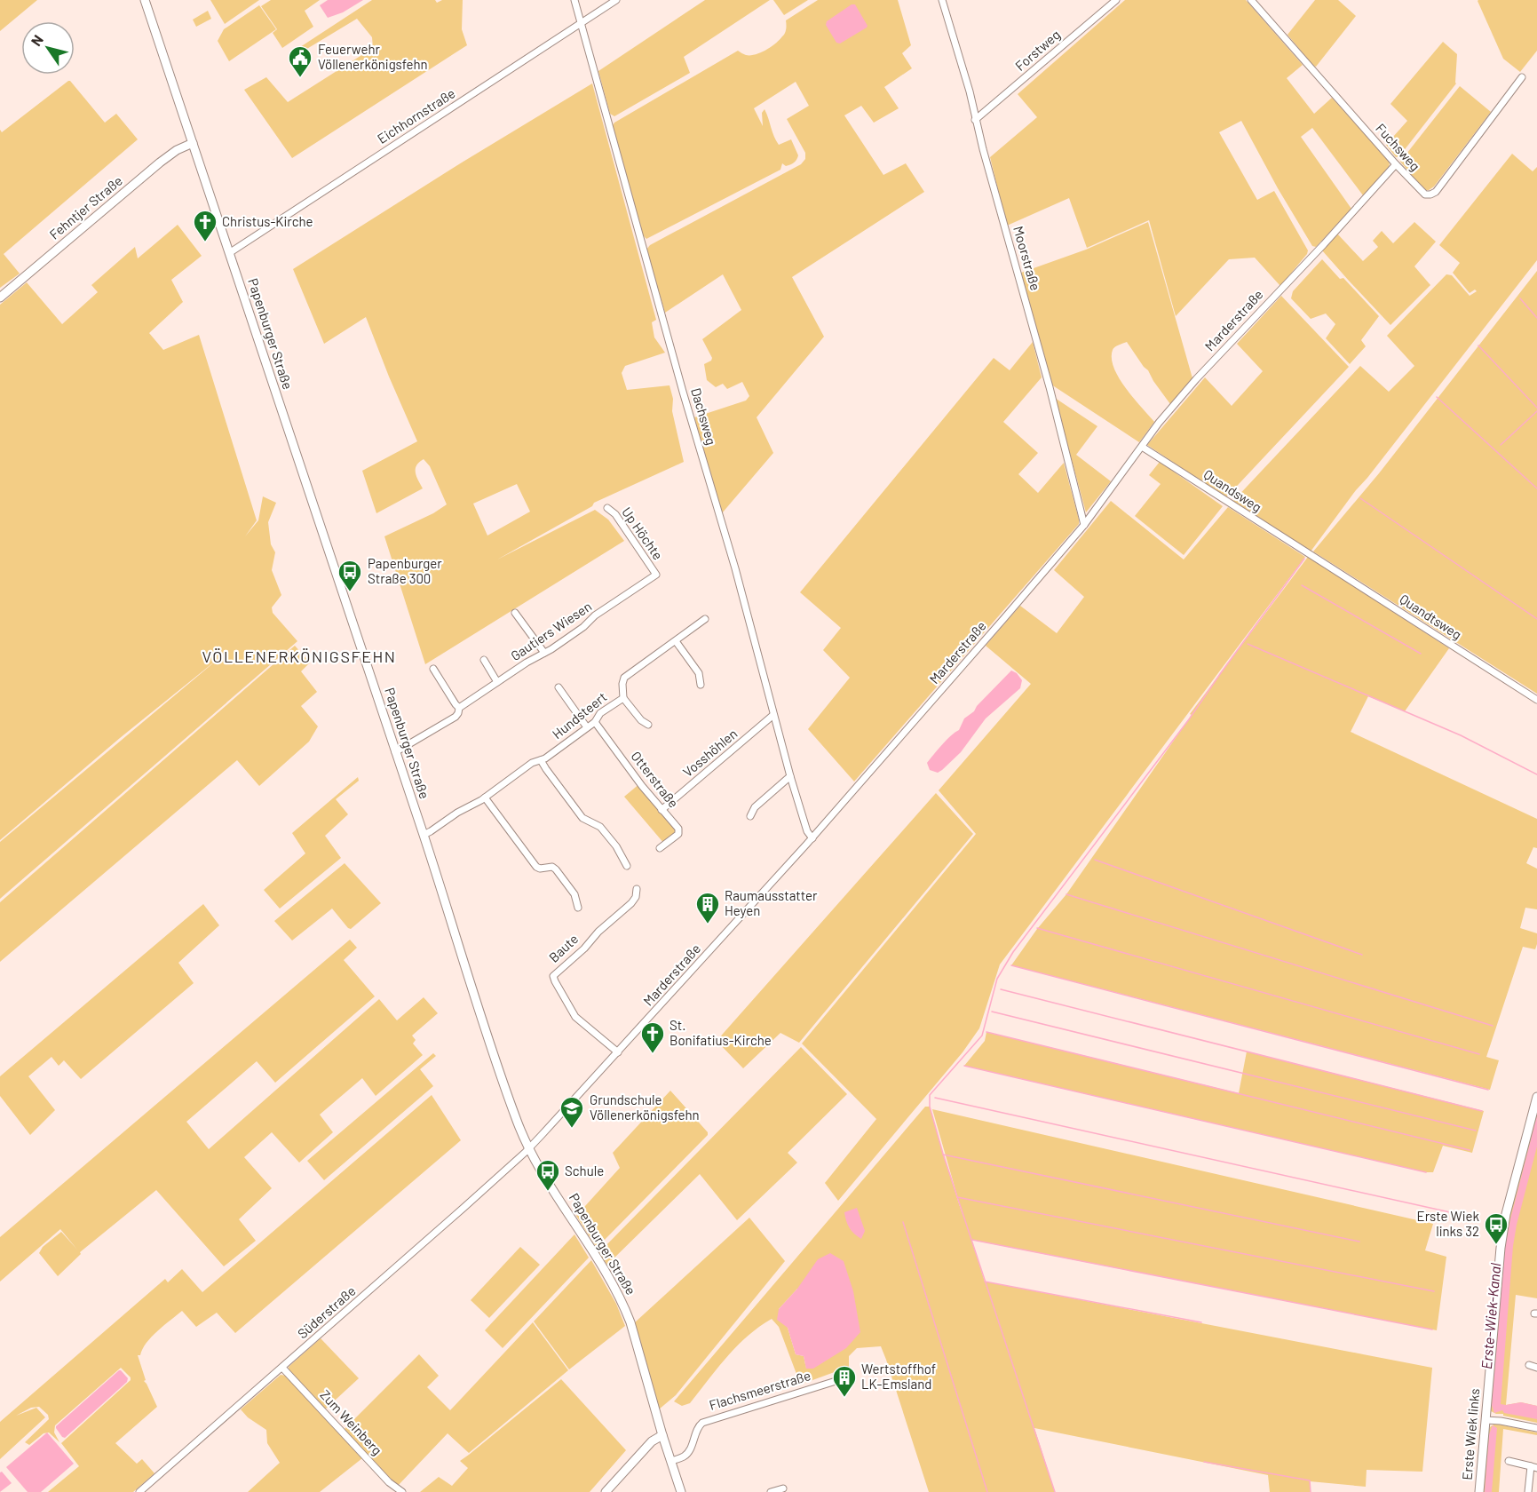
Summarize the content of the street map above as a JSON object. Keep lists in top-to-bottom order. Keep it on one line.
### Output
{"streets":{"street":["Forstweg","Eichhornstraße","Fuchsweg","Fehntjer Straße","Moorstraße","Marderstraße","Papenburger Straße","Dachsweg","Quandsweg","Up Höchte","Quandtsweg","Gautiers Wiesen","Hundsteert","Vosshöhlen","Otterstraße","Baute","Süderstraße","Flachsmeerstraße","Zum Weinberg","Erste Wiek links"]},"crossings":[["Forstweg","Moorstraße"],["Eichhornstraße","Papenburger Straße"],["Eichhornstraße","Dachsweg"],["Fuchsweg","Marderstraße"],["Fehntjer Straße","Papenburger Straße"],["Moorstraße","Marderstraße"],["Marderstraße","Papenburger Straße"],["Marderstraße","Dachsweg"],["Marderstraße","Quandsweg"],["Marderstraße","Baute"],["Marderstraße","Süderstraße"],["Papenburger Straße","Gautiers Wiesen"],["Papenburger Straße","Hundsteert"],["Papenburger Straße","Süderstraße"],["Dachsweg","Vosshöhlen"],["Quandsweg","Quandtsweg"],["Up Höchte","Gautiers Wiesen"],["Hundsteert","Otterstraße"],["Vosshöhlen","Otterstraße"],["Süderstraße","Zum Weinberg"]],"districts":["VÖLLENERKÖNIGSFEHN"],"water":["Erste-Wiek-Kanal"],"places":{"public building":["Feuerwehr Völlenerkönigsfehn"],"church":["Christus-Kirche","St. Bonifatius-Kirche"],"bus stop":["Papenburger Straße 300","Schule","Erste Wiek links 32"],"building":["Raumausstatter Heyen","Wertstoffhof LK-Emsland"],"school or university":["Grundschule Völlenerkönigsfehn"]},"north":"top left"}
